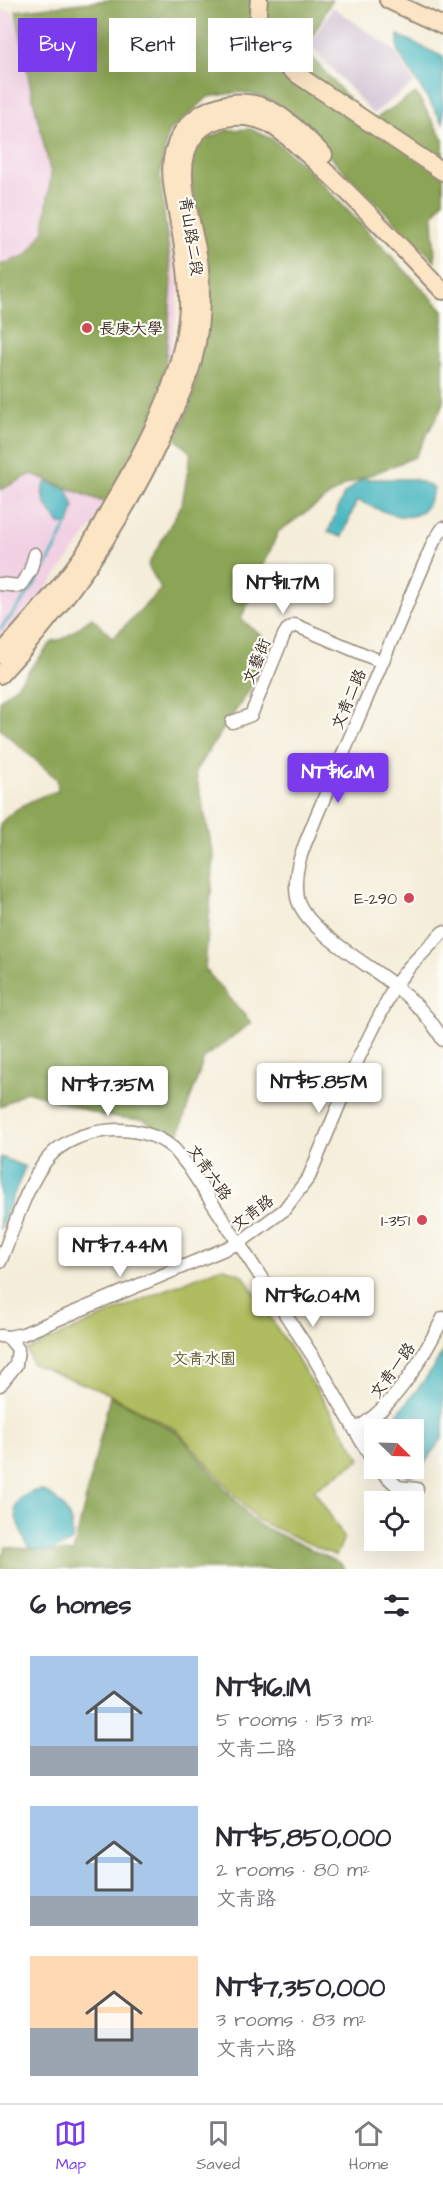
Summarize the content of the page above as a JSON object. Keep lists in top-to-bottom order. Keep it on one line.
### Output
{"streets":{"street":["青山路二段","文藝街","文青二路","文青六路","文青路","文青一路"]},"crossings":[["文藝街","文青二路"],["文青二路","文青路"],["文青六路","文青路"],["文青六路","文青一路"]],"parks":["文青水園"],"places":["長庚大學","E-290","I-351"],"north":"bottom right","page":{"chip":["Buy","Rent","Filters"],"price":["NT$11.7M","NT$16.1M","NT$5.85M","NT$7.35M","NT$7.44M","NT$6.04M"],"heading":"6 homes","list":[{"name":"NT$16.1M","note":"5 rooms · 153 m² · 文青二路"},{"name":"NT$5,850,000","note":"2 rooms · 80 m² · 文青路"},{"name":"NT$7,350,000","note":"3 rooms · 83 m² · 文青六路"}],"tabs":["Map","Saved","Home"]}}
